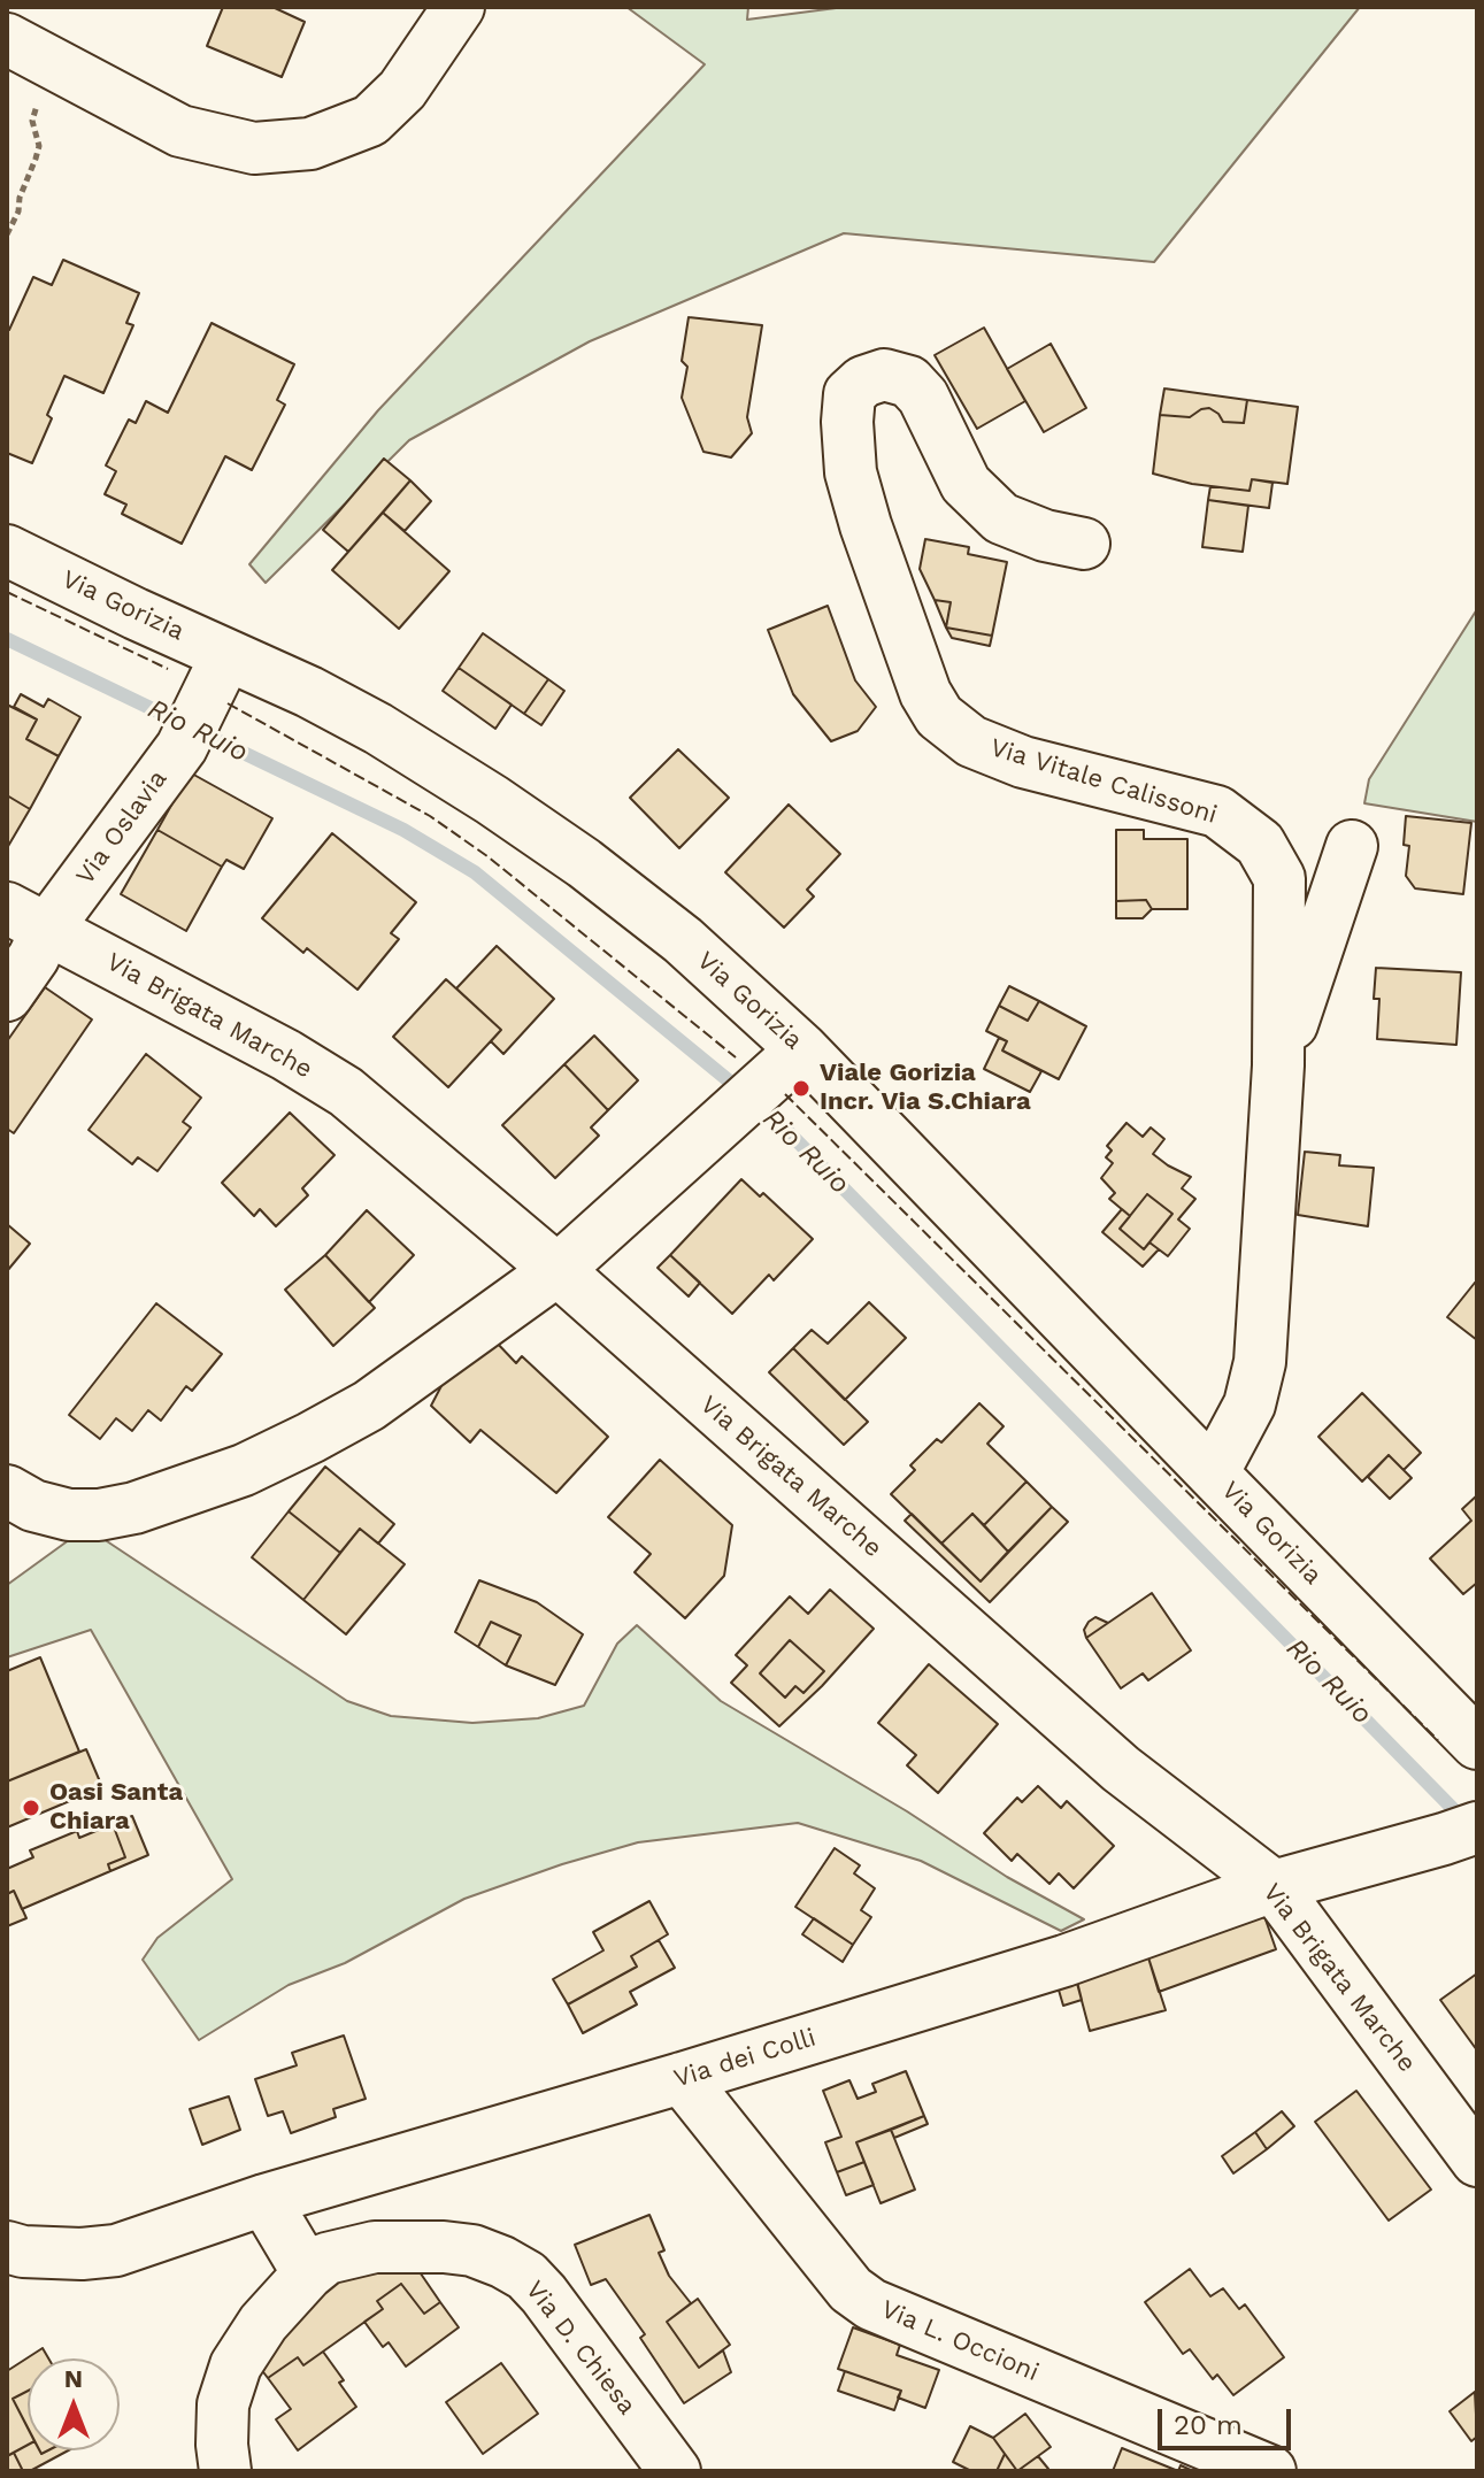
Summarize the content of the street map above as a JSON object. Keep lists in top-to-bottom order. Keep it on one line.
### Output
{"streets":{"street":["Via Gorizia","Via Vitale Calissoni","Via Oslavia","Via Brigata Marche","Via dei Colli","Via L. Occioni","Via D. Chiesa"]},"crossings":[["Via Gorizia","Via Vitale Calissoni"],["Via Gorizia","Via Oslavia"],["Via Oslavia","Via Brigata Marche"],["Via Brigata Marche","Via dei Colli"],["Via dei Colli","Via L. Occioni"]],"water":["Rio Ruio"],"places":["Viale Gorizia Incr. Via S.Chiara","Oasi Santa Chiara"],"scale_bar":"20 m","north":"top"}
